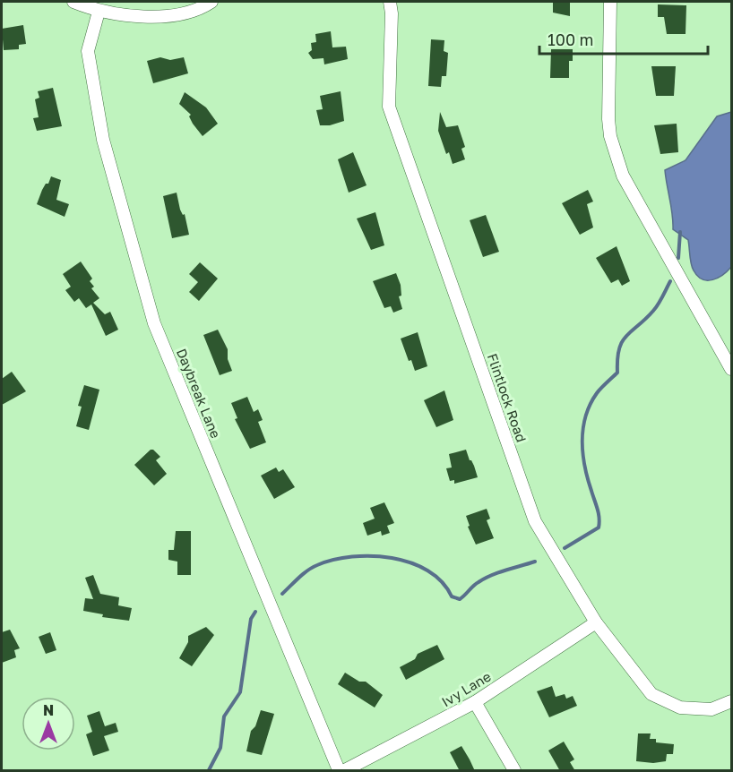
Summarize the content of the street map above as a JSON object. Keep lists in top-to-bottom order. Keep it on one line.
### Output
{"streets":{"street":["Daybreak Lane","Flintlock Road","Ivy Lane"]},"crossings":[["Flintlock Road","Ivy Lane"]],"scale_bar":"100 m","north":"top"}
